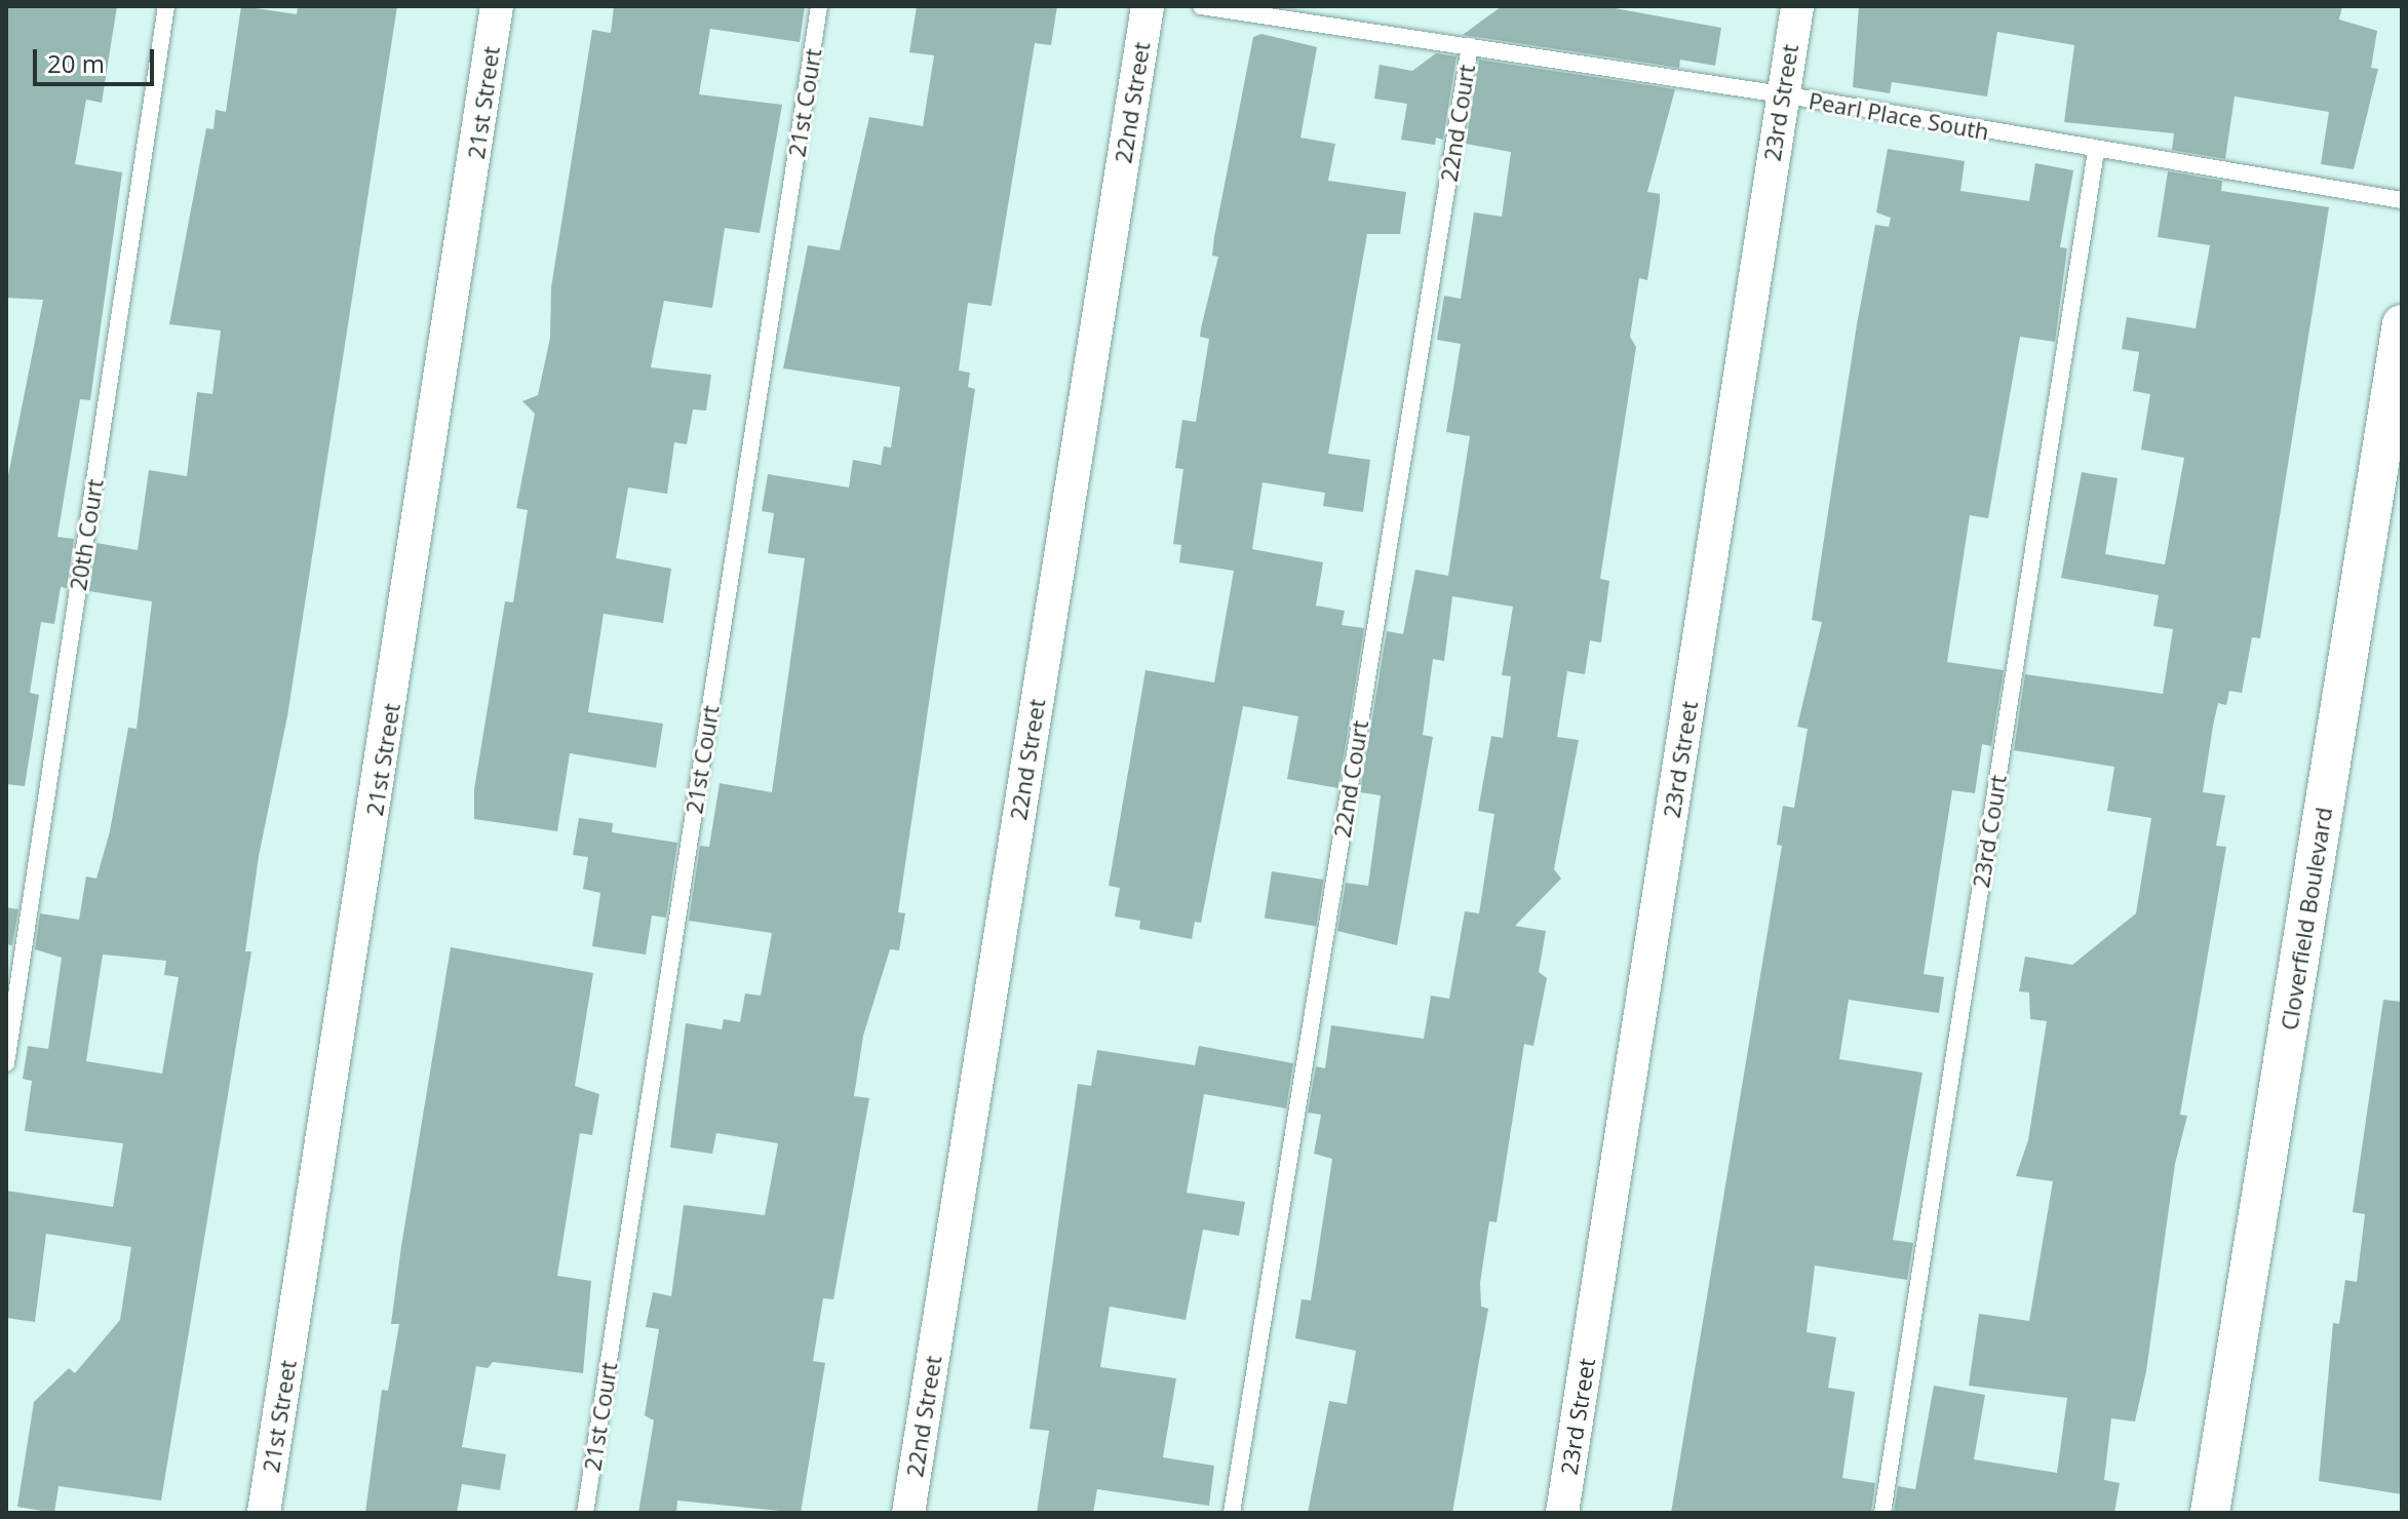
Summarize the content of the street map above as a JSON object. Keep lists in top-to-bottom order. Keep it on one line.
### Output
{"streets":{"street":["21st Street","22nd Street","23rd Street","Cloverfield Boulevard"],"lane":["21st Court","Pearl Place South","22nd Court","20th Court","23rd Court"]},"crossings":[["23rd Street","Pearl Place South"],["Pearl Place South","22nd Court"],["Pearl Place South","23rd Court"]],"scale_bar":"20 m"}
